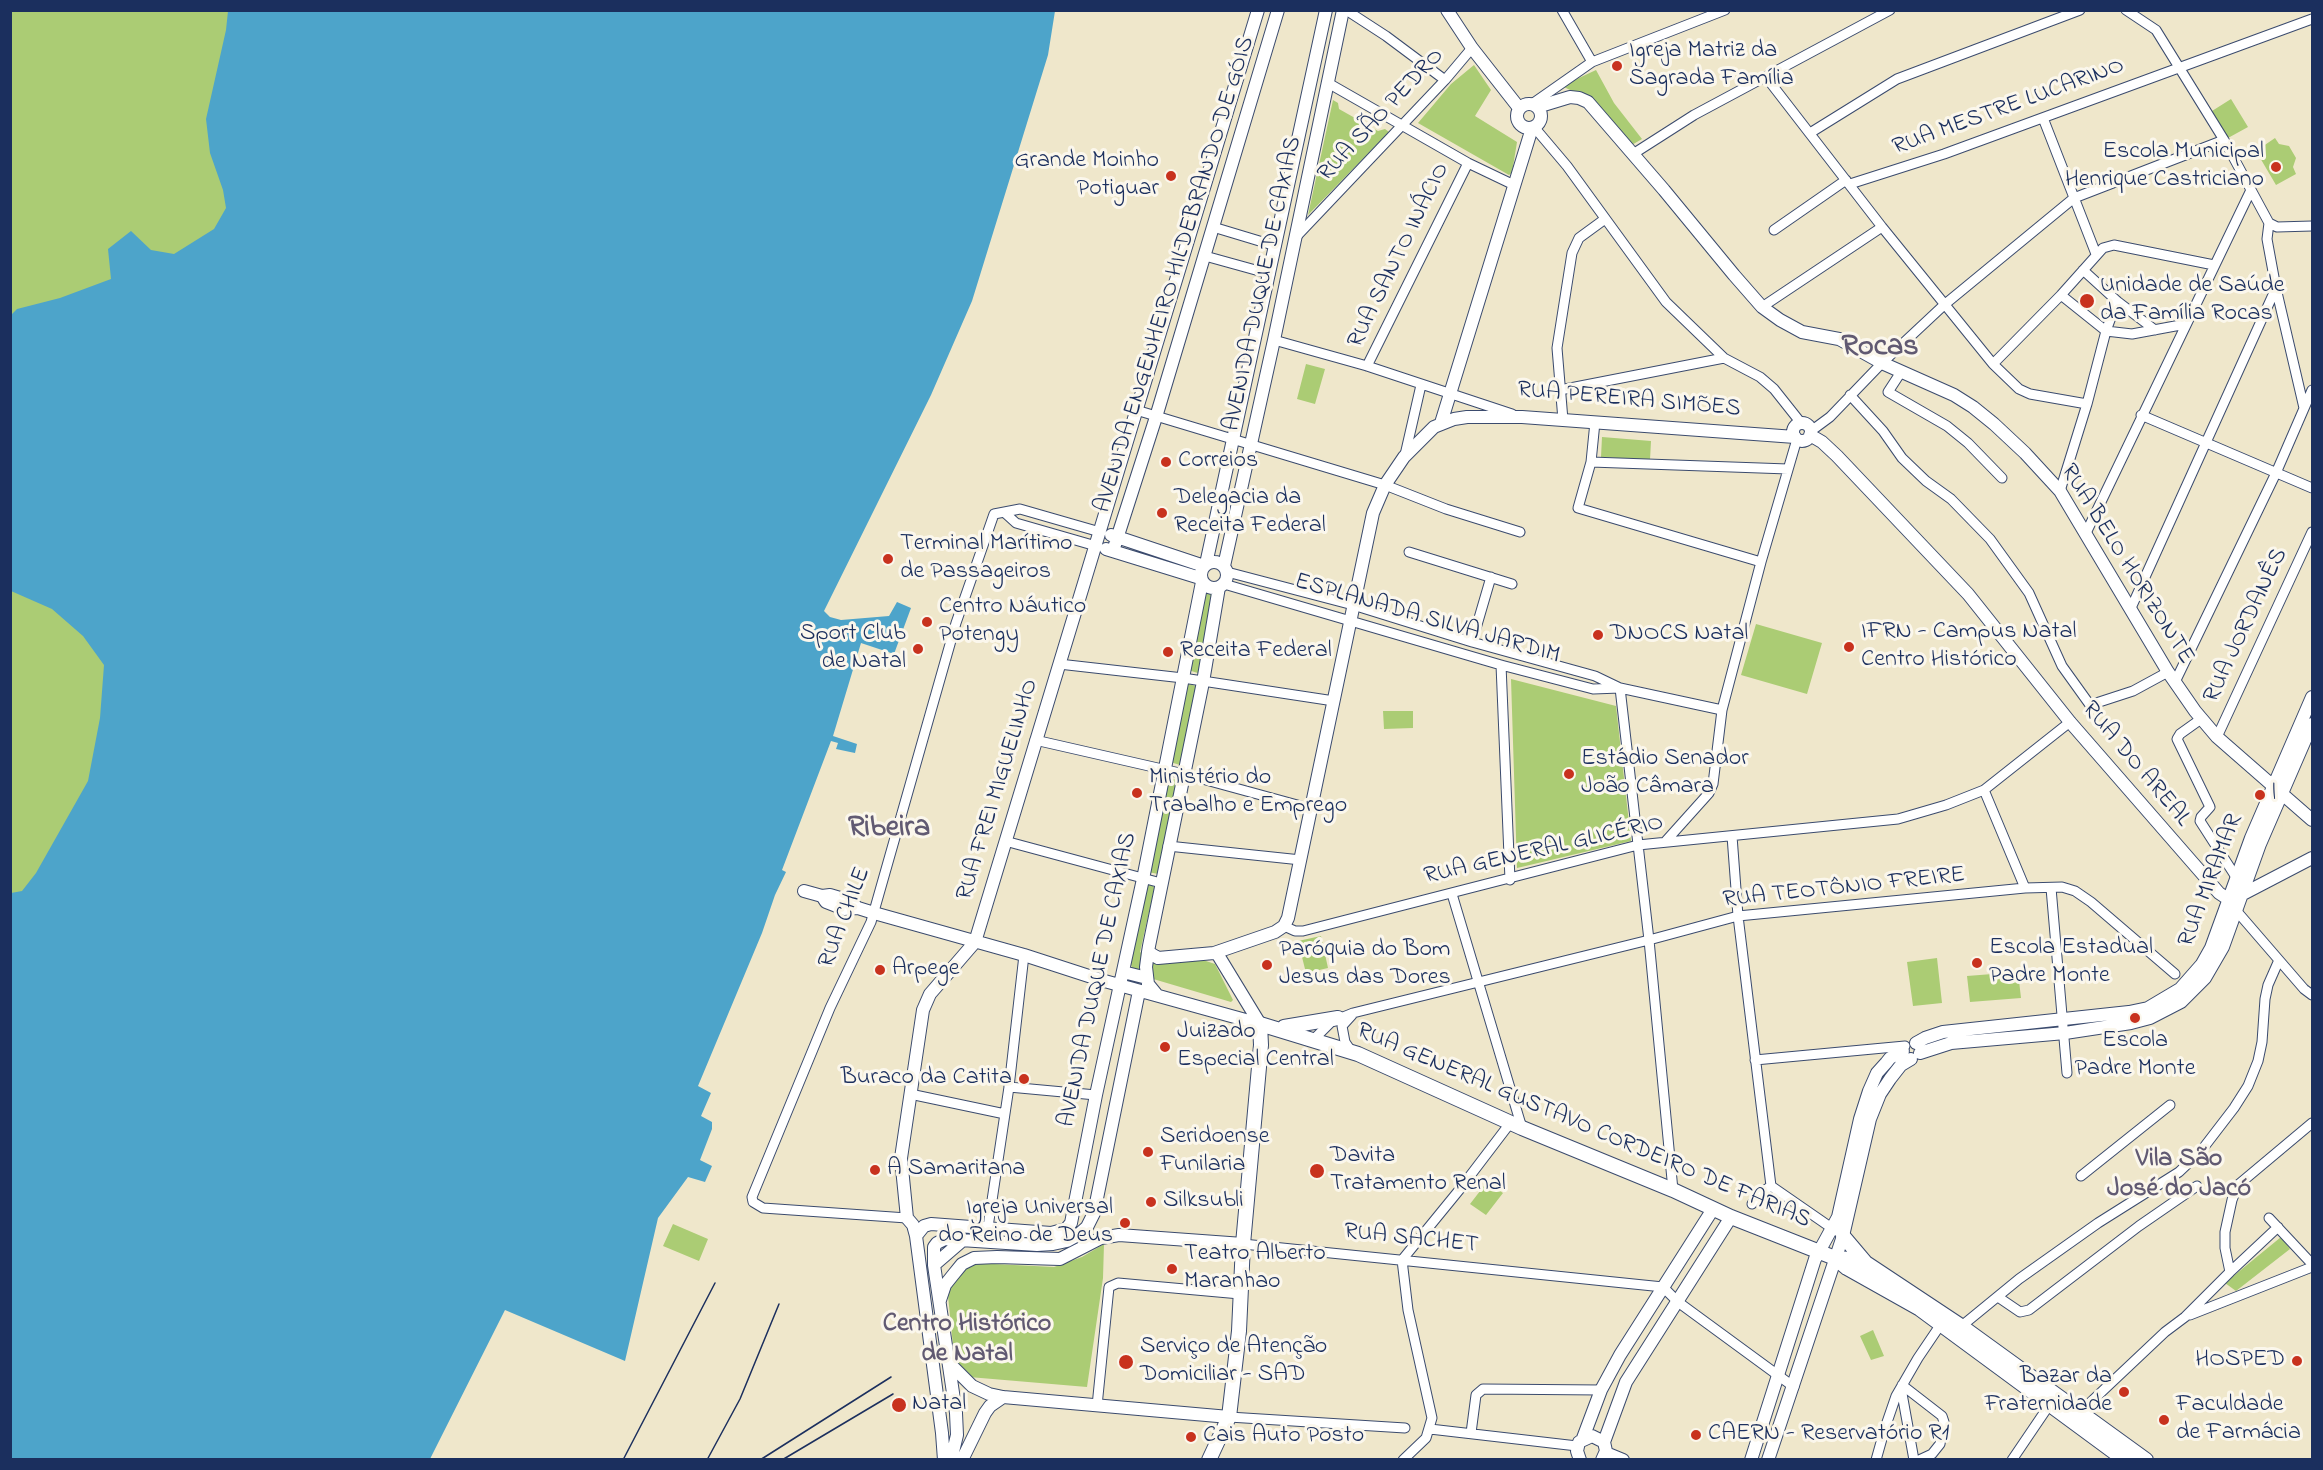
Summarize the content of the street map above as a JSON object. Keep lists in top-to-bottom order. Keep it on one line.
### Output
{"streets":{"main road":["RUA GENERAL GUSTAVO CORDEIRO DE FARIAS"],"street":["RUA MESTRE LUCARINO","RUA SÃO PEDRO","RUA SANTO INÁCIO","AVENIDA ENGENHEIRO HILDEBRANDO DE GÓIS","AVENIDA DUQUE DE CAXIAS","RUA PEREIRA SIMÕES","RUA BELO HORIZONTE","ESPLANADA SILVA JARDIM","RUA JORDANÊS","RUA DO AREAL","RUA FREI MIGUELINHO","RUA GENERAL GLICÉRIO","RUA MIRAMAR","RUA TEOTÔNIO FREIRE","RUA CHILE","RUA SACHET"]},"crossings":[["RUA SÃO PEDRO","AVENIDA DUQUE DE CAXIAS"],["RUA SANTO INÁCIO","RUA PEREIRA SIMÕES"],["AVENIDA ENGENHEIRO HILDEBRANDO DE GÓIS","RUA FREI MIGUELINHO"],["AVENIDA DUQUE DE CAXIAS","RUA PEREIRA SIMÕES"],["AVENIDA DUQUE DE CAXIAS","ESPLANADA SILVA JARDIM"],["AVENIDA DUQUE DE CAXIAS","RUA GENERAL GLICÉRIO"],["AVENIDA DUQUE DE CAXIAS","RUA GENERAL GUSTAVO CORDEIRO DE FARIAS"],["AVENIDA DUQUE DE CAXIAS","RUA SACHET"],["RUA PEREIRA SIMÕES","RUA DO AREAL"],["RUA BELO HORIZONTE","RUA JORDANÊS"],["RUA BELO HORIZONTE","RUA MIRAMAR"],["RUA DO AREAL","RUA GENERAL GLICÉRIO"],["RUA DO AREAL","RUA MIRAMAR"],["RUA FREI MIGUELINHO","RUA GENERAL GUSTAVO CORDEIRO DE FARIAS"],["RUA MIRAMAR","RUA GENERAL GUSTAVO CORDEIRO DE FARIAS"],["RUA TEOTÔNIO FREIRE","RUA GENERAL GUSTAVO CORDEIRO DE FARIAS"],["RUA CHILE","RUA GENERAL GUSTAVO CORDEIRO DE FARIAS"]],"districts":["Rocas","Ribeira","Vila São José do Jacó","Centro Histórico de Natal"],"places":["Igreja Matriz da Sagrada Família","Escola Municipal Henrique Castriciano","Grande Moinho Potiguar","Unidade de Saúde da Família Rocas","Correios","Delegacia da Receita Federal","Terminal Marítimo de Passageiros","Centro Náutico Potengy","DNOCS Natal","IFRN - Campus Natal Centro Histórico","Sport Club de Natal","Receita Federal","Estádio Senador João Câmara","Ministério do Trabalho e Emprego","l","Escola Estadual Padre Monte","Paróquia do Bom Jesus das Dores","Arpege","Escola Padre Monte","Juizado Especial Central","Buraco da Catita","Seridoense Funilaria","A Samaritana","Davita Tratamento Renal","Silksubli","Igreja Universal do Reino de Deus","Teatro Alberto Maranhao","HOSPED","Serviço de Atenção Domiciliar - SAD","Bazar da Fraternidade","Natal","Faculdade de Farmácia","CAERN - Reservatório R1","Cais Auto Posto"]}
